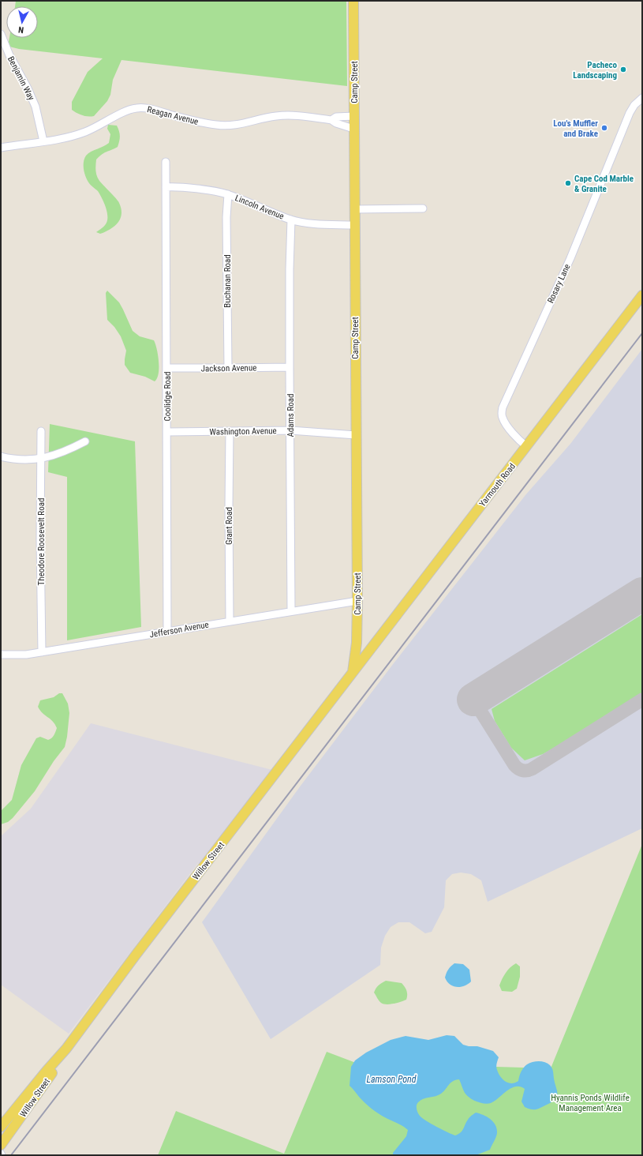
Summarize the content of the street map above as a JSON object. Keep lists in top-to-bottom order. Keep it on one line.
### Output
{"streets":{"main road":["Camp Street","Yarmouth Road","Willow Street"],"street":["Benjamin Way","Reagan Avenue","Lincoln Avenue","Buchanan Road","Rosary Lane","Jackson Avenue","Coolidge Road","Adams Road","Washington Avenue","Grant Road","Theodore Roosevelt Road","Jefferson Avenue"]},"crossings":[["Benjamin Way","Reagan Avenue"],["Camp Street","Reagan Avenue"],["Camp Street","Lincoln Avenue"],["Camp Street","Washington Avenue"],["Camp Street","Yarmouth Road"],["Camp Street","Jefferson Avenue"],["Camp Street","Willow Street"],["Lincoln Avenue","Buchanan Road"],["Lincoln Avenue","Coolidge Road"],["Lincoln Avenue","Adams Road"],["Buchanan Road","Jackson Avenue"],["Rosary Lane","Yarmouth Road"],["Jackson Avenue","Coolidge Road"],["Jackson Avenue","Adams Road"],["Coolidge Road","Washington Avenue"],["Coolidge Road","Jefferson Avenue"],["Adams Road","Washington Avenue"],["Adams Road","Jefferson Avenue"],["Washington Avenue","Grant Road"],["Yarmouth Road","Willow Street"],["Grant Road","Jefferson Avenue"],["Theodore Roosevelt Road","Jefferson Avenue"]],"water":["Lamson Pond"],"parks":["Hyannis Ponds Wildlife Management Area"],"places":["Pacheco Landscaping","Lou's Muffler and Brake","Cape Cod Marble & Granite"],"north":"bottom"}
